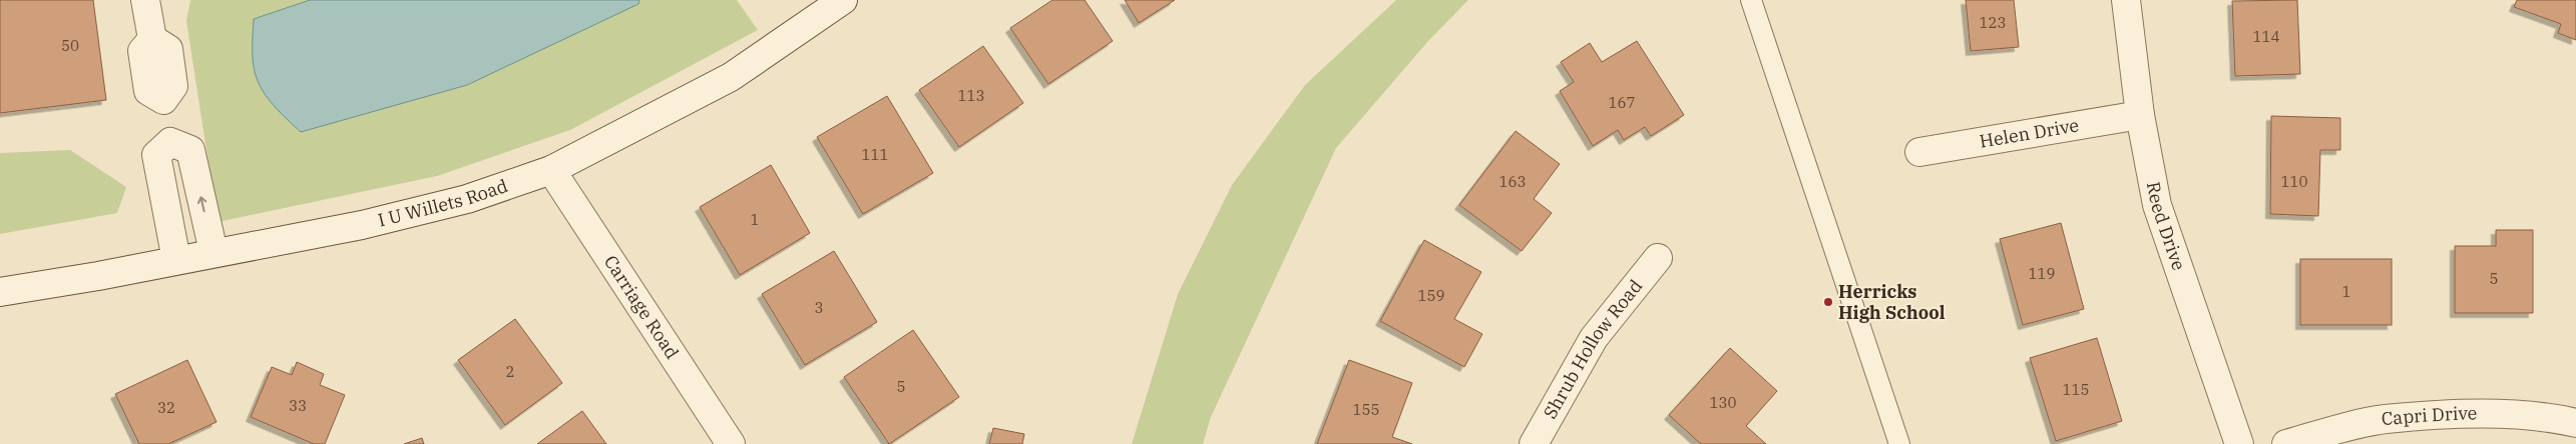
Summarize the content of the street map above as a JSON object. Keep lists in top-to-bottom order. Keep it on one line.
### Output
{"streets":{"street":["Helen Drive","I U Willets Road","Reed Drive","Carriage Road","Shrub Hollow Road","Capri Drive"]},"crossings":[["Helen Drive","Reed Drive"],["I U Willets Road","Carriage Road"]],"places":["Herricks High School"],"house_numbers":["123","114","50","113","167","111","163","110","1","119","5","1","159","3","2","5","115","130","33","32","155"]}
